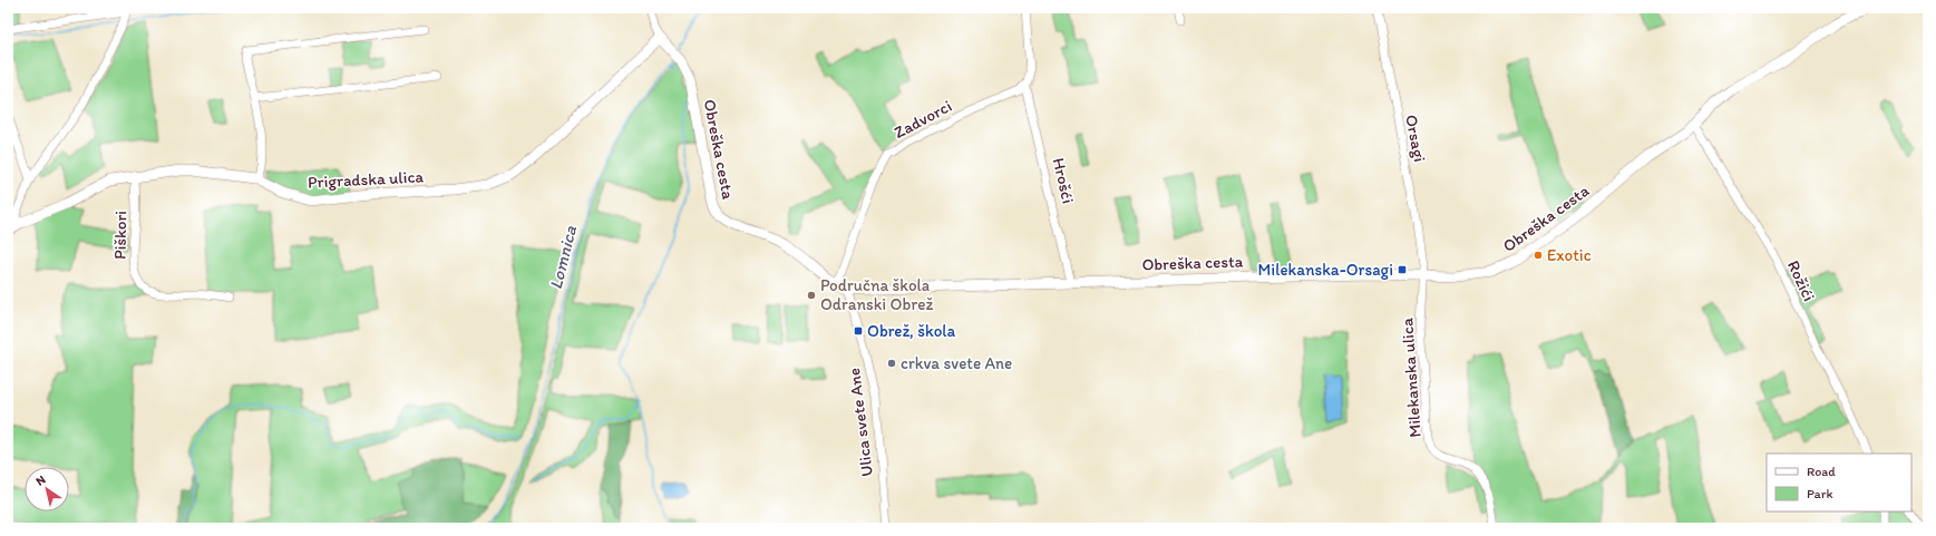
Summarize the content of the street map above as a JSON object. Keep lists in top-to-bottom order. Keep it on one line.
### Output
{"streets":{"main road":["Obreška cesta","Prigradska ulica"],"street":["Zadvorci","Orsagi","Hrošći","Piškori","Rožići","Milekanska ulica","Ulica svete Ane"]},"crossings":[["Zadvorci","Obreška cesta"],["Zadvorci","Hrošći"],["Orsagi","Obreška cesta"],["Orsagi","Milekanska ulica"],["Obreška cesta","Prigradska ulica"],["Obreška cesta","Hrošći"],["Obreška cesta","Rožići"],["Obreška cesta","Milekanska ulica"],["Obreška cesta","Ulica svete Ane"],["Prigradska ulica","Piškori"]],"water":["Lomnica"],"places":{"other":["Exotic","Područna škola Odranski Obrež","crkva svete Ane"],"transit":["Milekanska-Orsagi","Obrež, škola"]},"legend":["Road","Park"],"north":"top left"}
